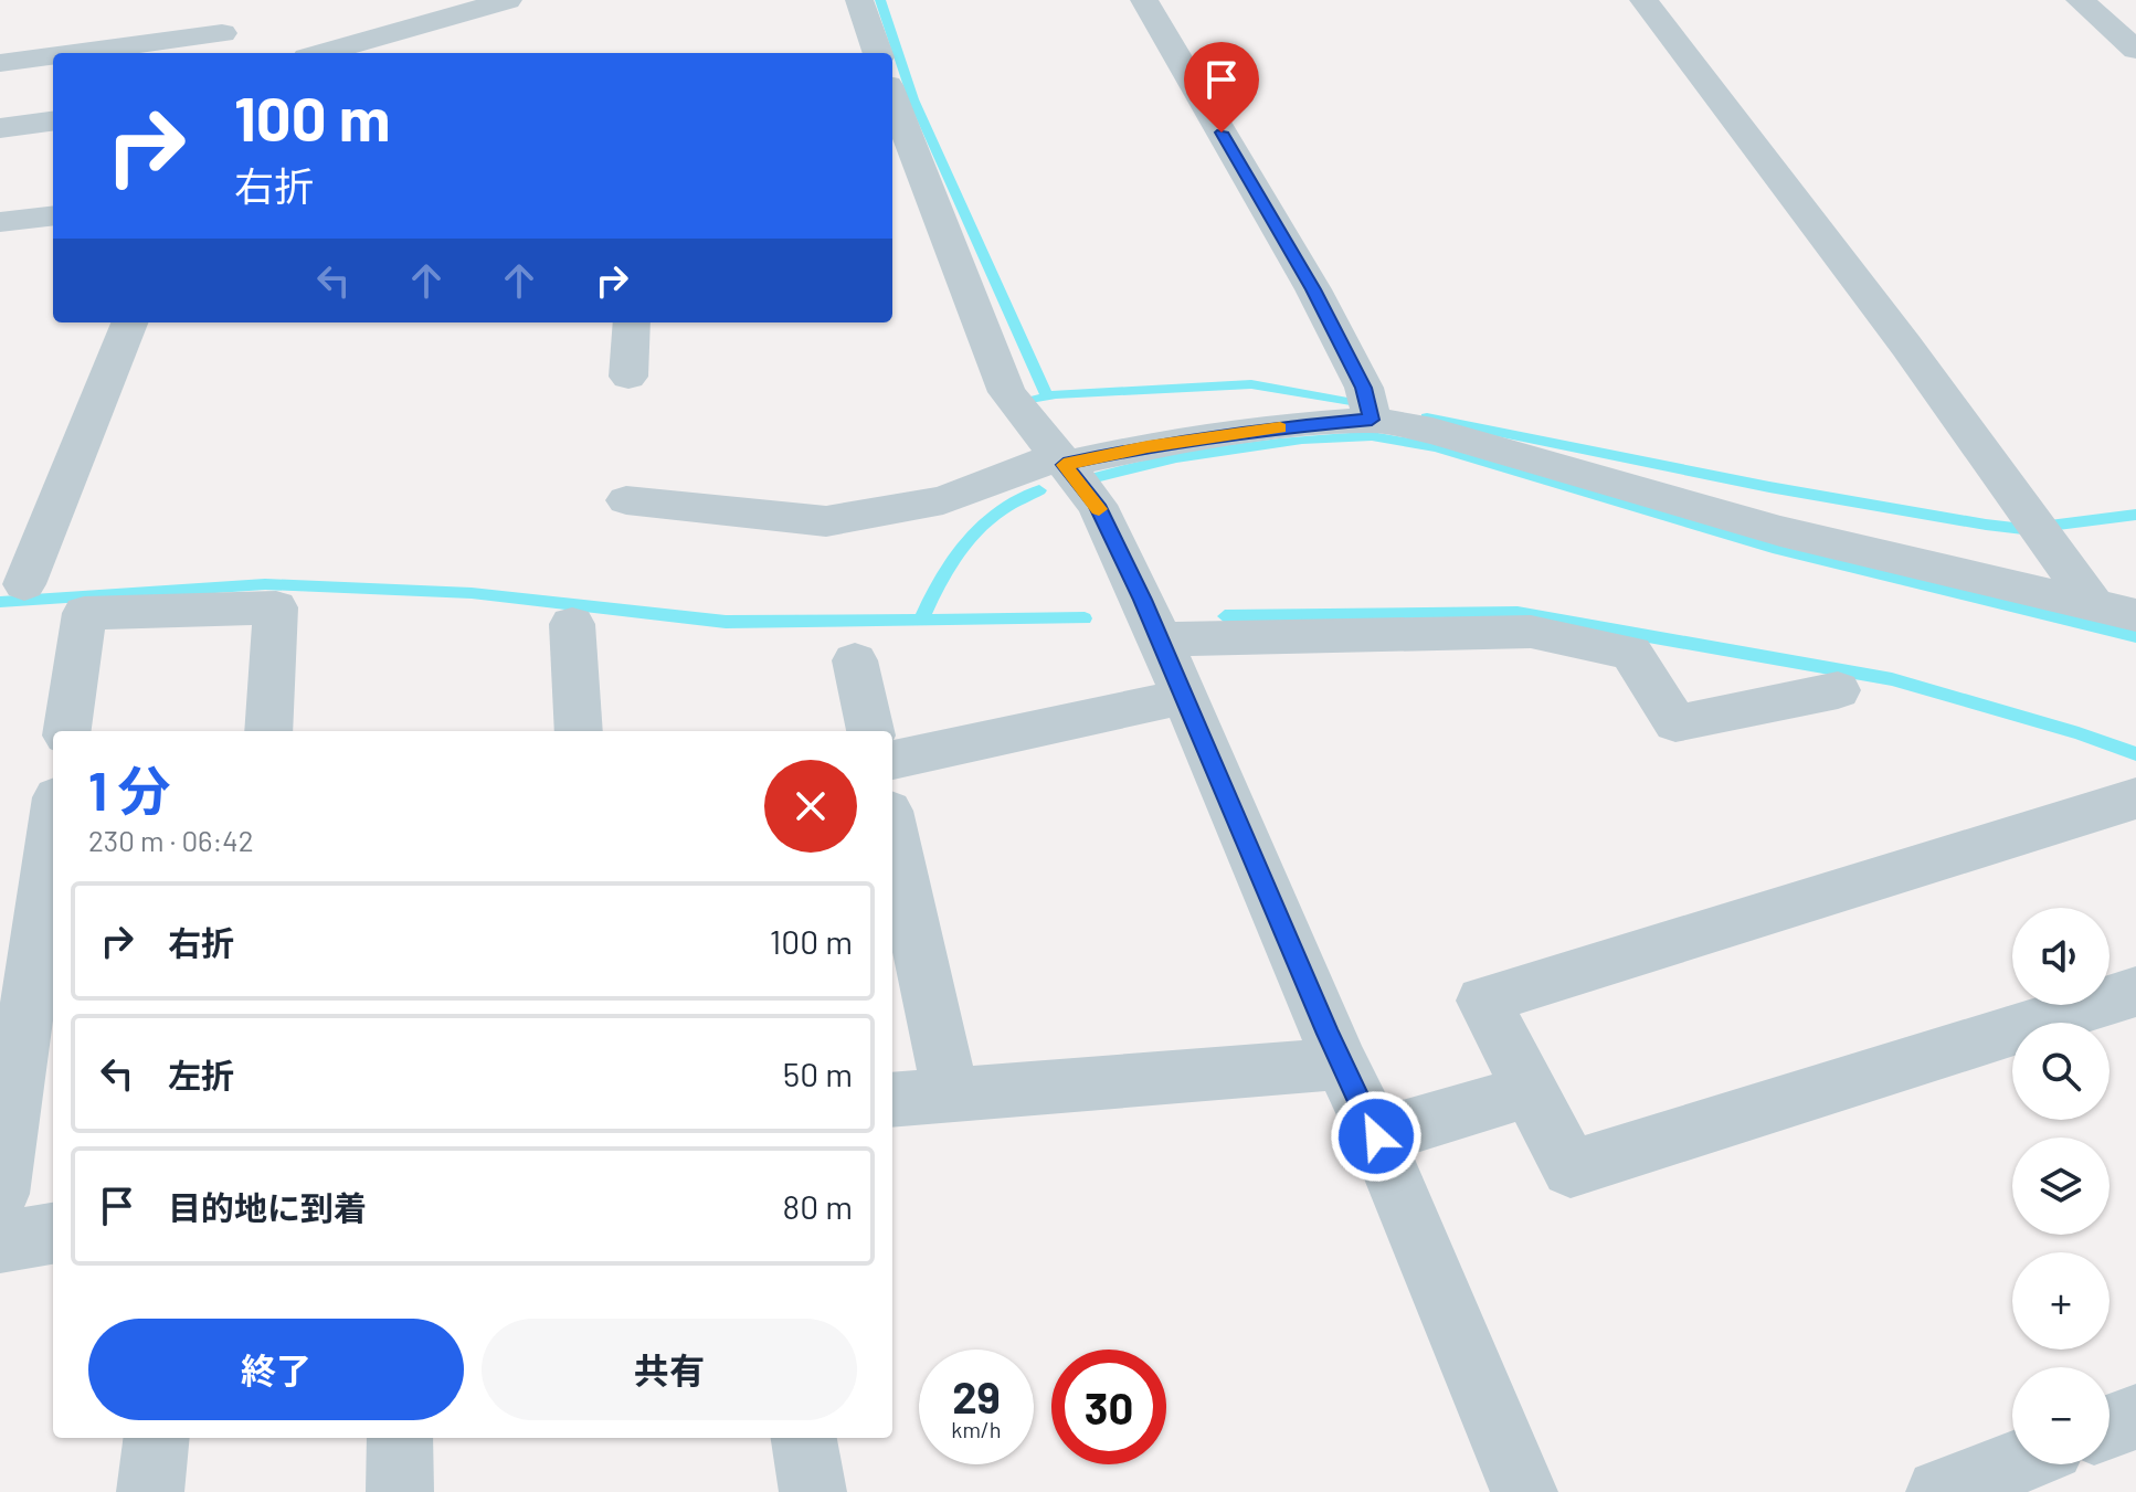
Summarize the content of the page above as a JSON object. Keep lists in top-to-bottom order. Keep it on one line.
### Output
{"page":{"turn":["100 m","右折"],"heading":["1 分","230 m · 06:42"],"list":[{"name":"右折","value":"100 m"},{"name":"左折","value":"50 m"},{"name":"目的地に到着","value":"80 m"}],"map_buttons":["+","−"],"buttons":["終了","共有"],"speed":"29 km/h","limit":"30"}}
